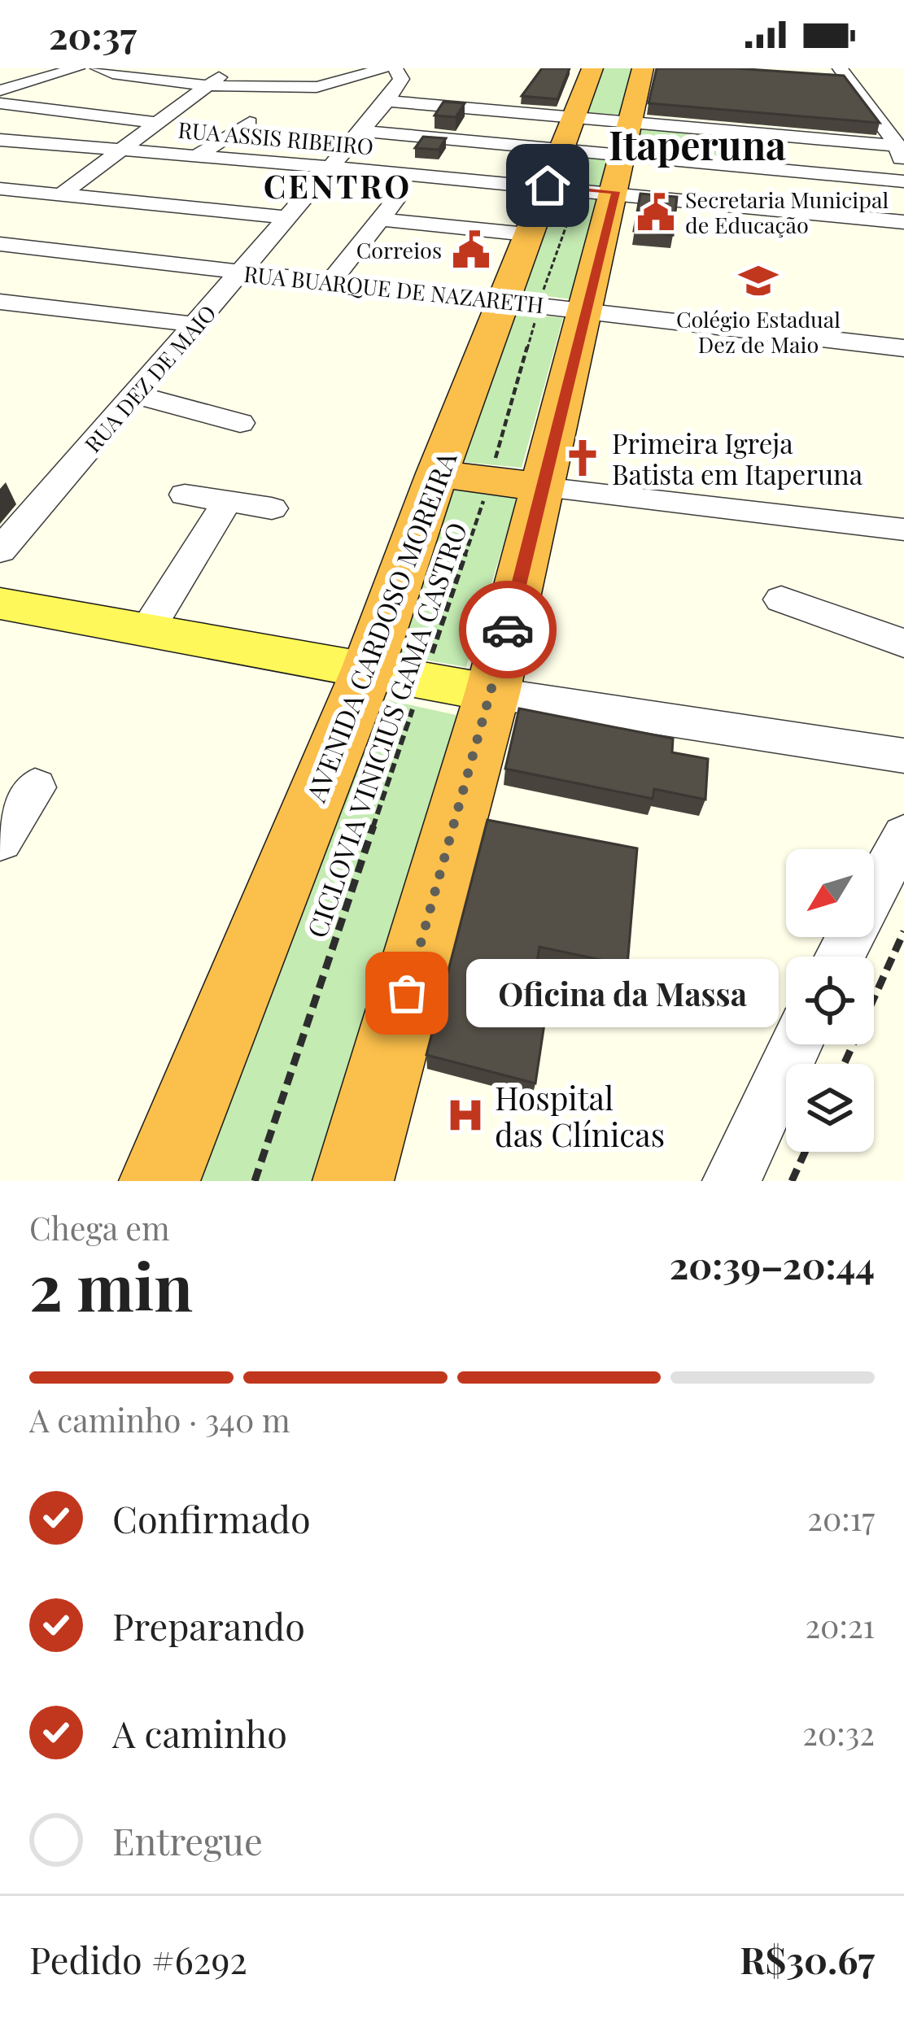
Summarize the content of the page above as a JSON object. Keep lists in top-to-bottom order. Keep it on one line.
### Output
{"streets":{"highway":["AVENIDA CARDOSO MOREIRA"],"street":["RUA ASSIS RIBEIRO","RUA BUARQUE DE NAZARETH","RUA DEZ DE MAIO"],"path":["CICLOVIA VINICIUS GAMA CASTRO"]},"crossings":[["RUA ASSIS RIBEIRO","RUA DEZ DE MAIO"],["RUA ASSIS RIBEIRO","AVENIDA CARDOSO MOREIRA"],["RUA ASSIS RIBEIRO","CICLOVIA VINICIUS GAMA CASTRO"],["RUA BUARQUE DE NAZARETH","RUA DEZ DE MAIO"],["RUA BUARQUE DE NAZARETH","AVENIDA CARDOSO MOREIRA"],["RUA BUARQUE DE NAZARETH","CICLOVIA VINICIUS GAMA CASTRO"],["AVENIDA CARDOSO MOREIRA","CICLOVIA VINICIUS GAMA CASTRO"]],"districts":["Itaperuna","CENTRO"],"places":{"public building":["Secretaria Municipal de Educação","Correios"],"school or university":["Colégio Estadual Dez de Maio"],"church":["Primeira Igreja Batista em Itaperuna"],"other":["Oficina da Massa"],"hospital":["Hospital das Clínicas"]},"north":"bottom left","page":{"status":"20:37","bubble":"Oficina da Massa","heading":["2 min","Chega em","20:39–20:44"],"panel":["Pedido #6292","R$30.67"],"bar":"A caminho · 340 m","list":[["Confirmado","20:17"],["Preparando","20:21"],["A caminho","20:32"],"Entregue"]}}
